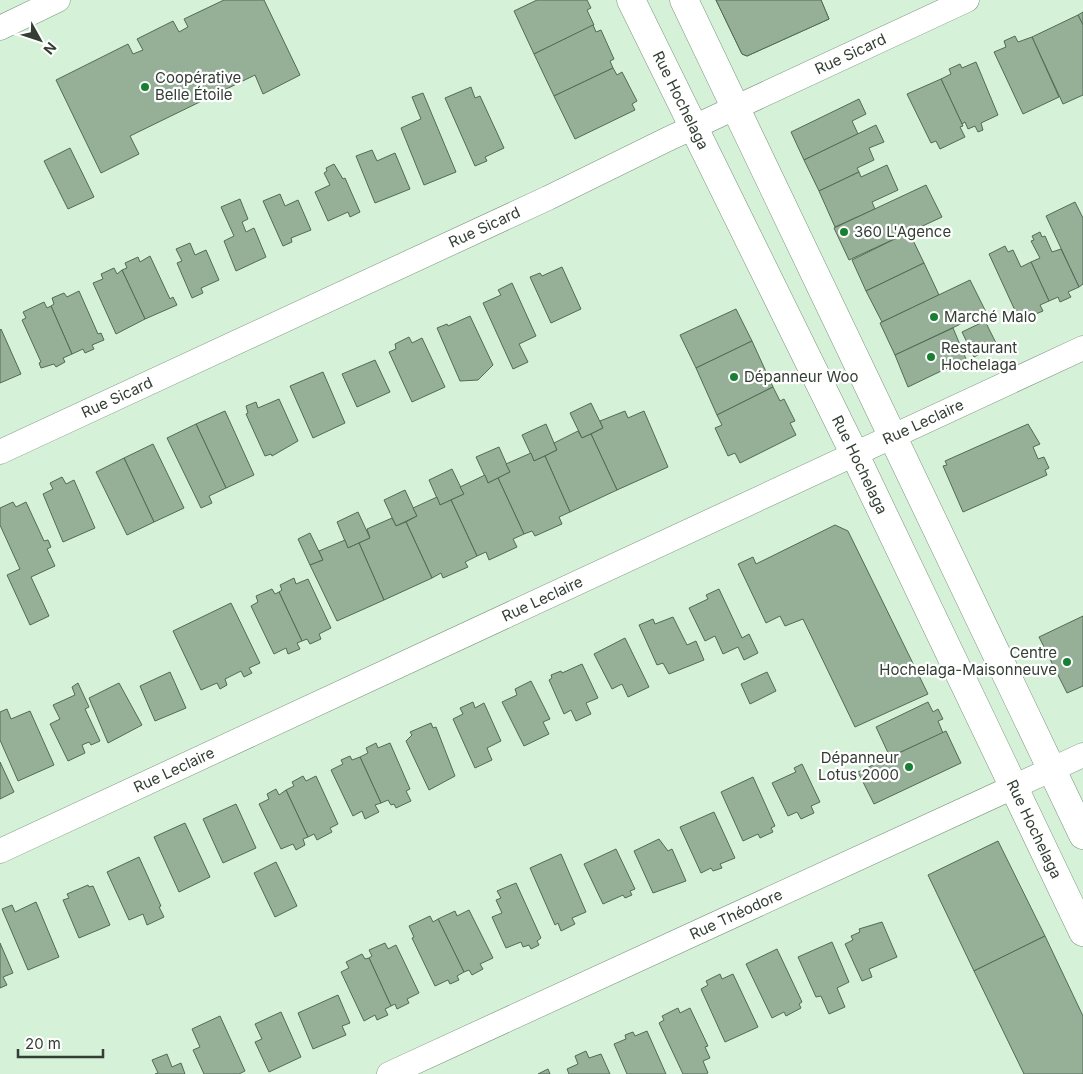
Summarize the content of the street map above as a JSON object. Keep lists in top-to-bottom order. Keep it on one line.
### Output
{"streets":{"main road":["Rue Hochelaga"],"street":["Rue Sicard","Rue Leclaire","Rue Théodore"]},"crossings":[["Rue Sicard","Rue Hochelaga"],["Rue Hochelaga","Rue Leclaire"],["Rue Hochelaga","Rue Théodore"]],"places":["Coopérative Belle Étoile","360 L'Agence","Marché Malo","Restaurant Hochelaga","Dépanneur Woo","Centre Hochelaga-Maisonneuve","Dépanneur Lotus 2000"],"scale_bar":"20 m","north":"bottom right"}
